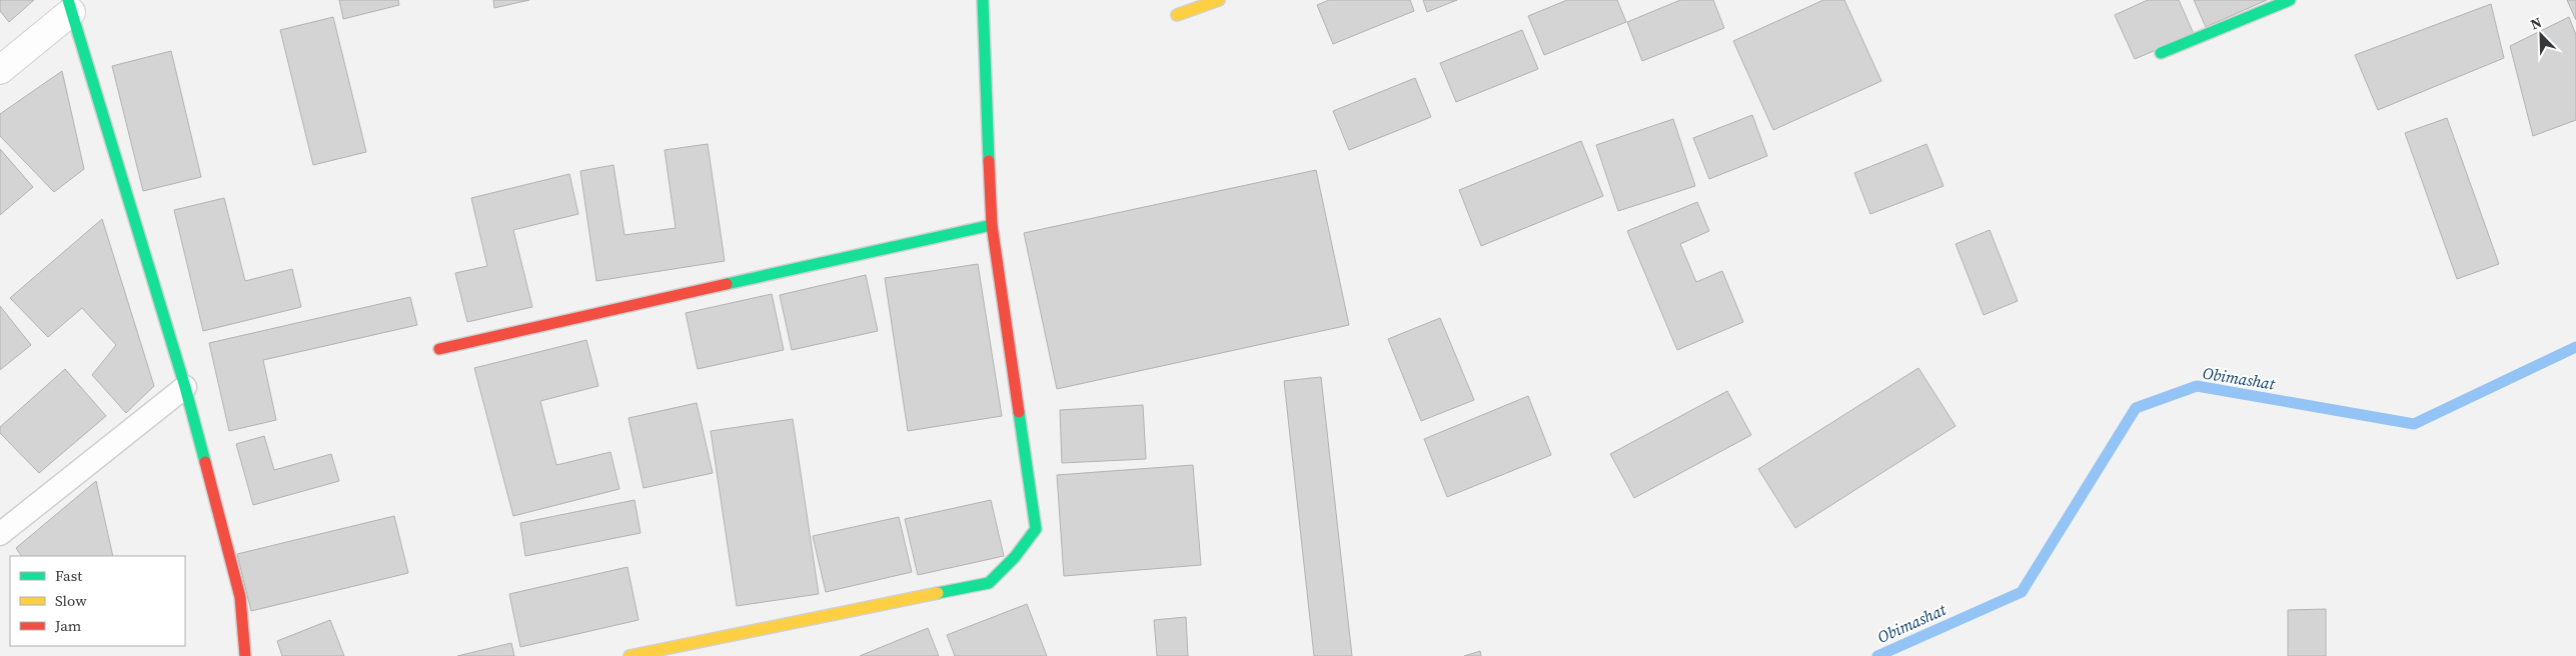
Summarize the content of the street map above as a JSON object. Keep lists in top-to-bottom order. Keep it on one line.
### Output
{"water":["Obimashat"],"legend":["Fast","Slow","Jam"],"north":"top left"}
